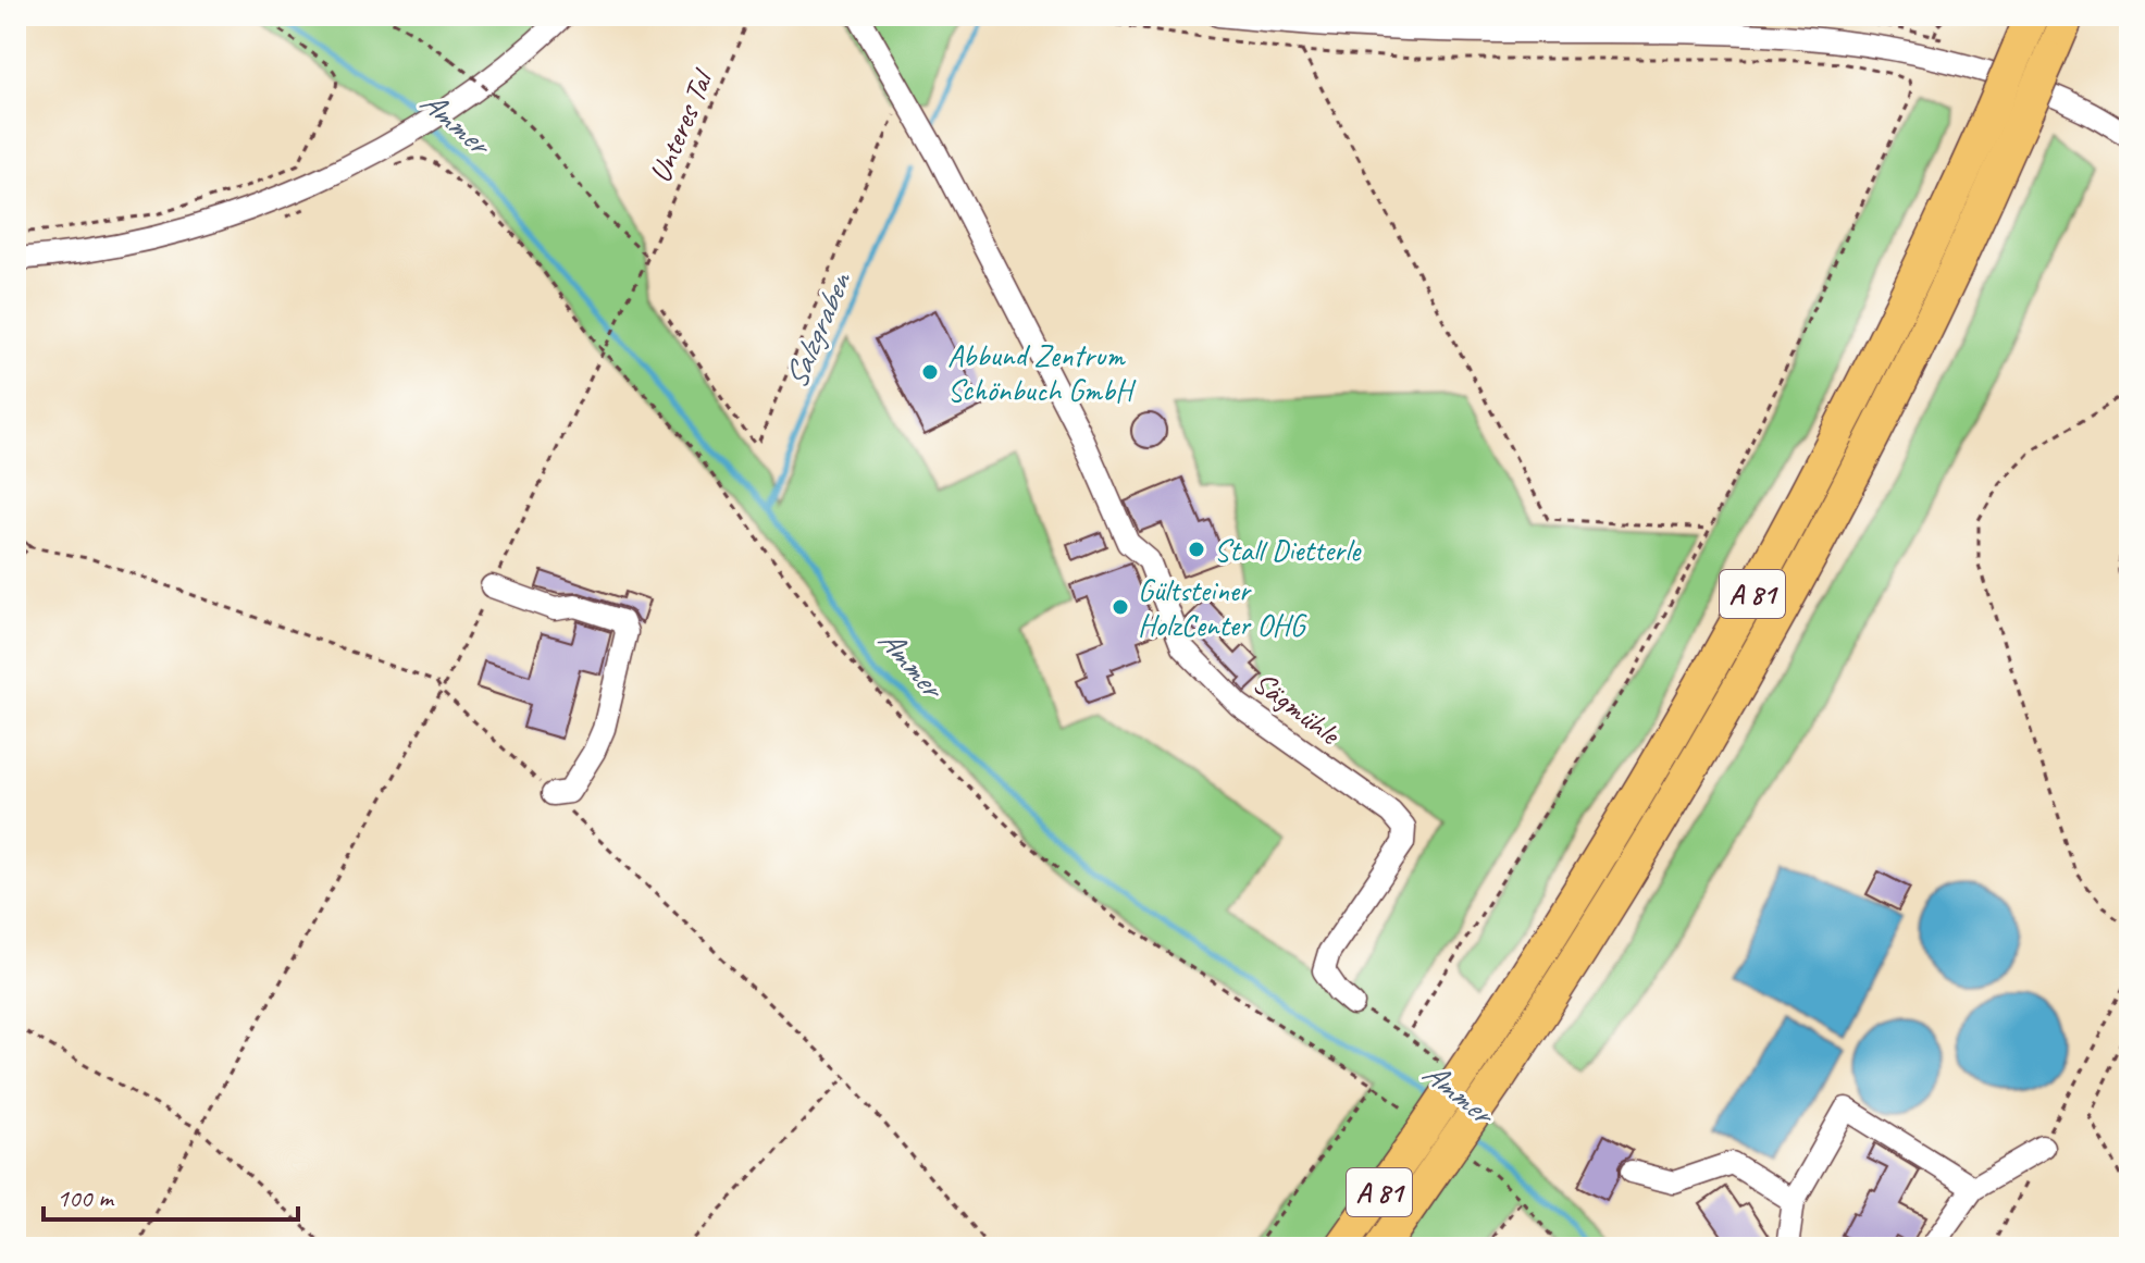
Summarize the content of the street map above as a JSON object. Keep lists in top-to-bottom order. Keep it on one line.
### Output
{"streets":{"highway":["A 81"],"street":["Sägmühle"],"path":["Unteres Tal"]},"water":["Ammer","Salzgraben"],"places":["Abbund Zentrum Schönbuch GmbH","Stall Dietterle","Gültsteiner HolzCenter OHG"],"scale_bar":"100 m"}
